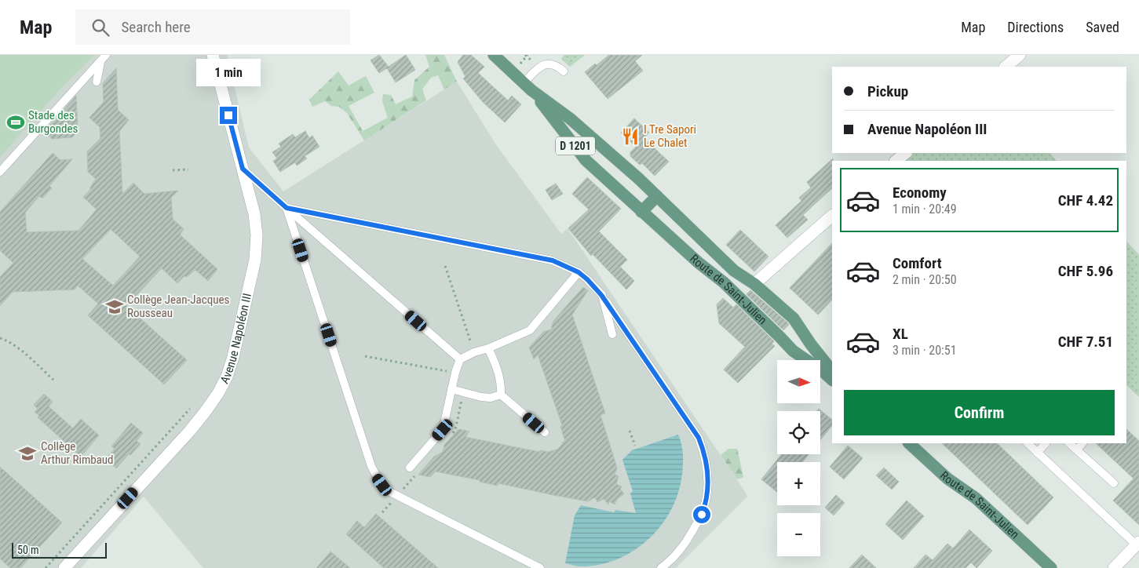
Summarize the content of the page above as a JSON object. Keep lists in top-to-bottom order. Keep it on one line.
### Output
{"streets":{"main road":["D 1201","Route de Saint-Julien"],"street":["Avenue Napoléon III"]},"crossings":[["D 1201","Route de Saint-Julien"]],"places":{"sports":["Stade des Burgondes"],"restaurant":["I Tre Sapori Le Chalet"],"school or university":["Collège Jean-Jacques Rousseau","Collège Arthur Rimbaud"]},"scale_bar":"50 m","north":"right","page":{"header":"Map","search":"Search here","nav":["Map","Directions","Saved"],"bubble":"1 min","banner":["Pickup","Avenue Napoléon III"],"list":[{"name":"Economy","note":"1 min · 20:49","value":"CHF 4.42"},{"name":"Comfort","note":"2 min · 20:50","value":"CHF 5.96"},{"name":"XL","note":"3 min · 20:51","value":"CHF 7.51"}],"map_buttons":["+","−"],"buttons":"Confirm","scale":"50 m"}}
